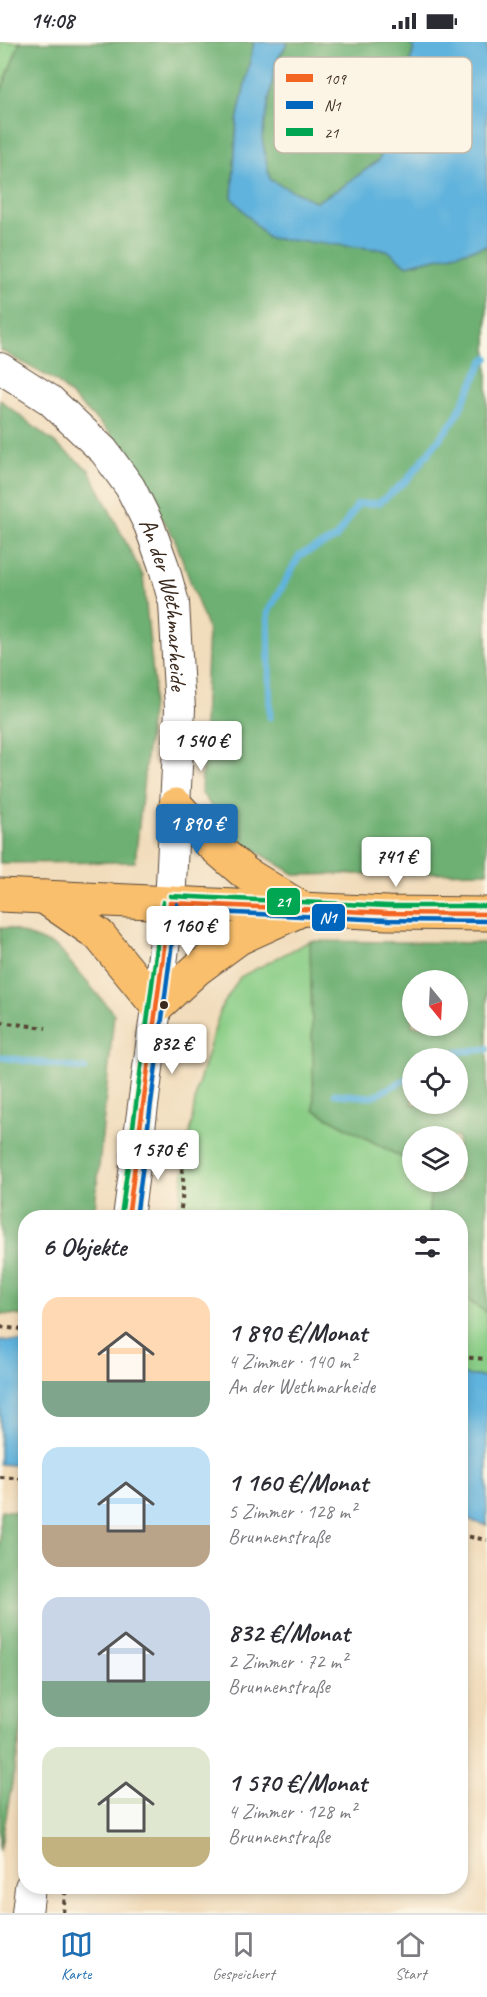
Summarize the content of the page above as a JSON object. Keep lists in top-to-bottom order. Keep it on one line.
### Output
{"streets":{"street":["An der Wethmarheide"]},"lines":["transit line 21","transit line 109","transit line N1"],"legend":["109","N1","21"],"north":"bottom","page":{"status":"14:08","price":["1 540 €","1 890 €","741 €","1 160 €","832 €","1 570 €"],"heading":"6 Objekte","list":[{"name":"1 890 €/Monat","note":"4 Zimmer · 140 m² · An der Wethmarheide"},{"name":"1 160 €/Monat","note":"5 Zimmer · 128 m² · Brunnenstraße"},{"name":"832 €/Monat","note":"2 Zimmer · 72 m² · Brunnenstraße"},{"name":"1 570 €/Monat","note":"4 Zimmer · 128 m² · Brunnenstraße"}],"tabs":["Karte","Gespeichert","Start"]}}
